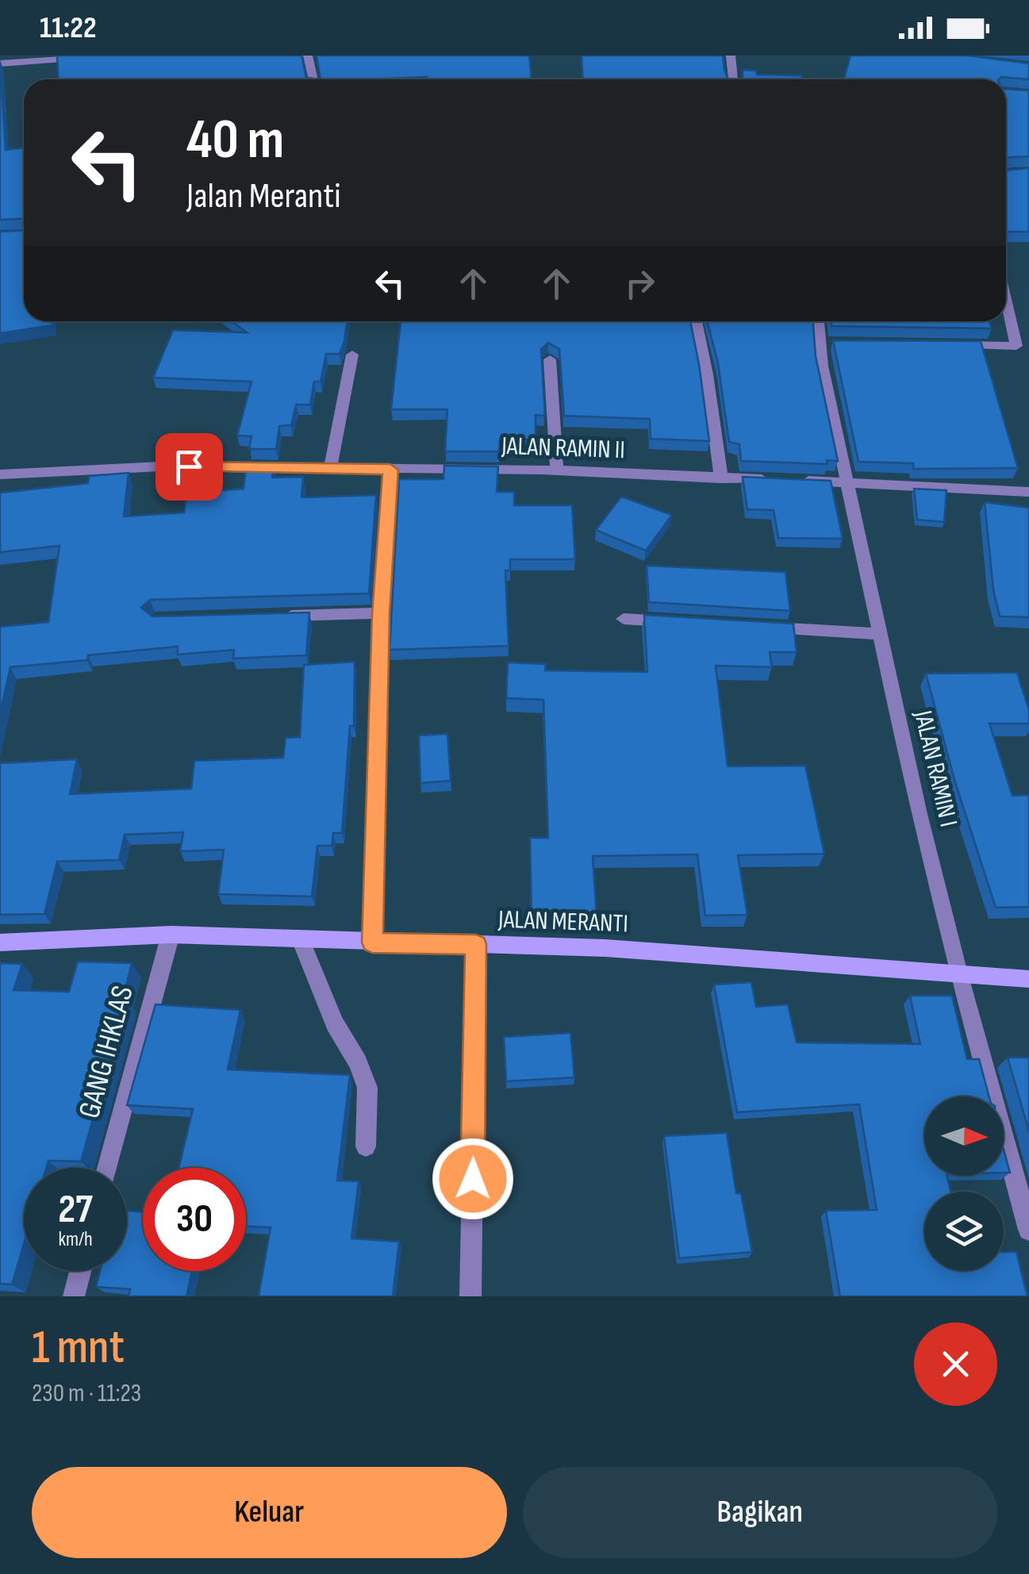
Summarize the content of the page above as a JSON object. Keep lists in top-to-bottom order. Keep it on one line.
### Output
{"streets":{"street":["JALAN RAMIN II","JALAN RAMIN I","JALAN MERANTI","GANG IHKLAS"]},"crossings":[["JALAN RAMIN I","JALAN MERANTI"],["JALAN MERANTI","GANG IHKLAS"]],"north":"right","page":{"status":"11:22","turn":["40 m","Jalan Meranti"],"speed":"27 km/h","limit":"30","heading":["1 mnt","230 m · 11:23"],"buttons":["Keluar","Bagikan"]}}
